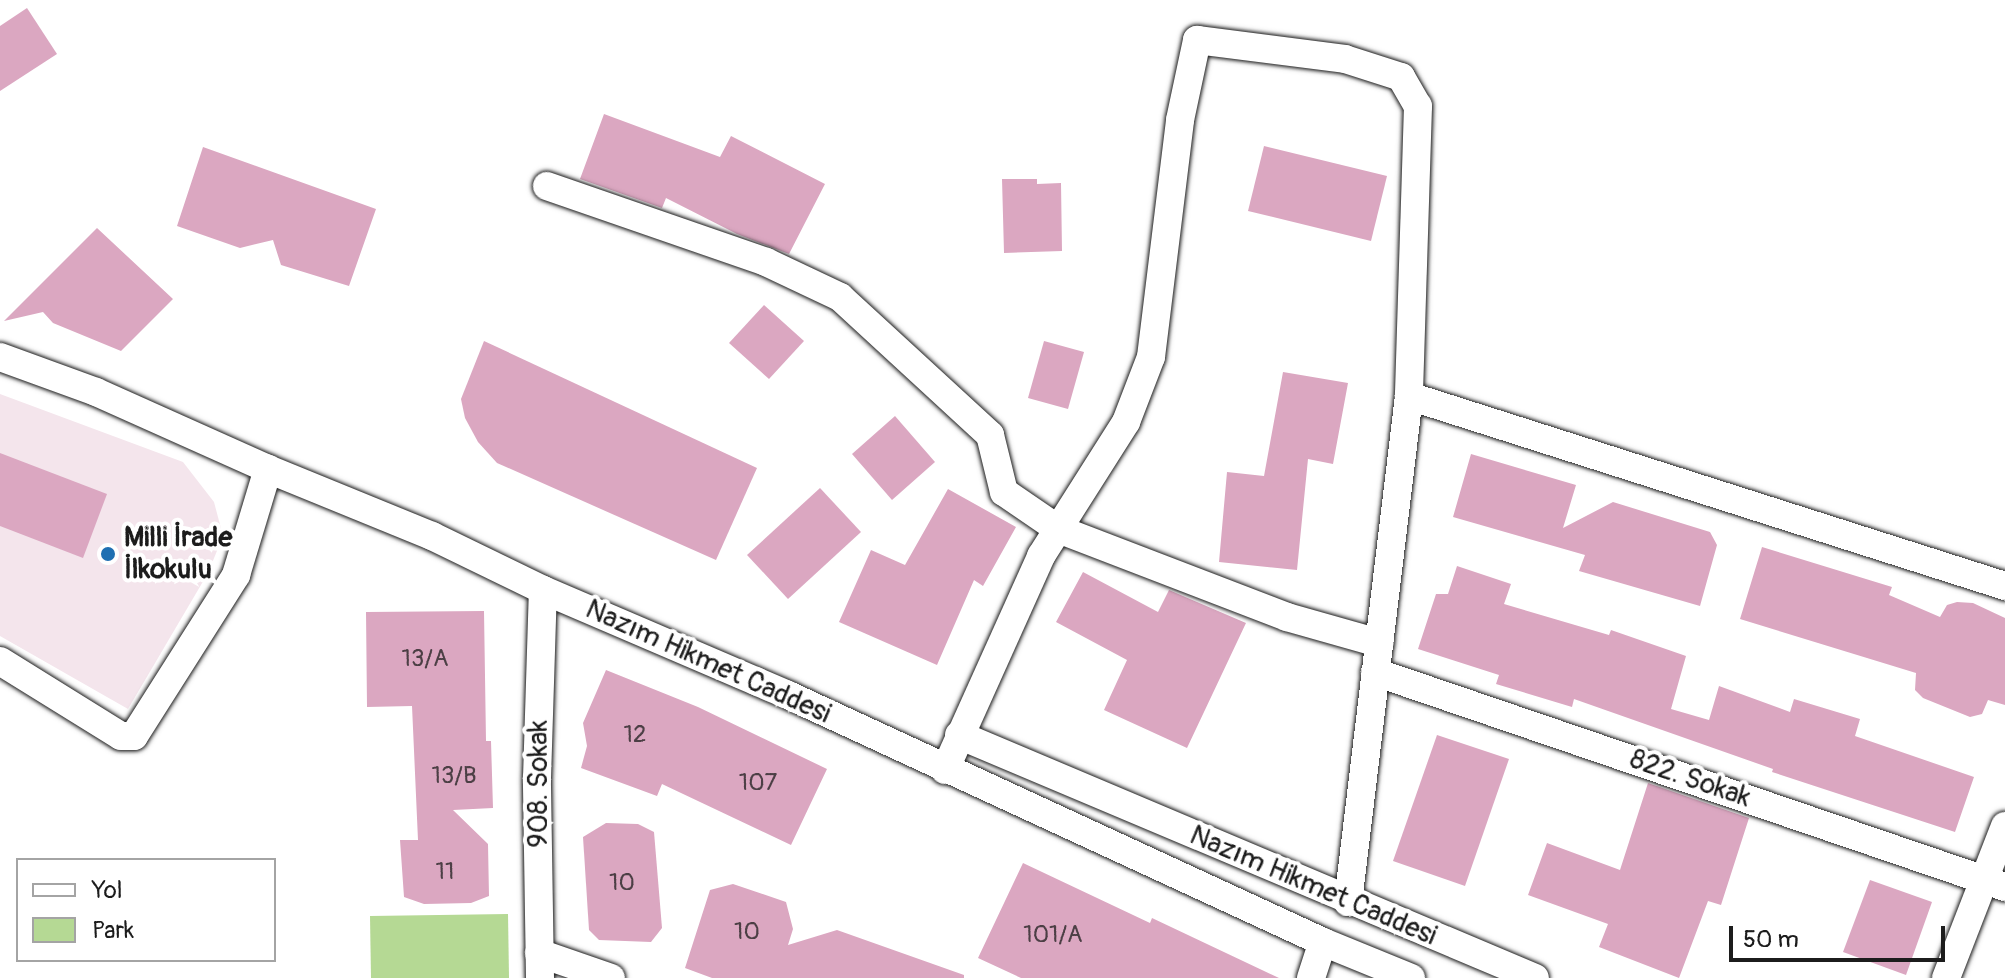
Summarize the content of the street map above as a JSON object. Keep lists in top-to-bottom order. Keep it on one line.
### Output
{"streets":{"street":["Nazım Hikmet Caddesi","822. Sokak","908. Sokak"]},"crossings":[["Nazım Hikmet Caddesi","908. Sokak"]],"places":["Milli İrade İlkokulu"],"house_numbers":["13/A","12","13/B","107","11","10","10","101/A"],"legend":["Yol","Park"],"scale_bar":"50 m"}
